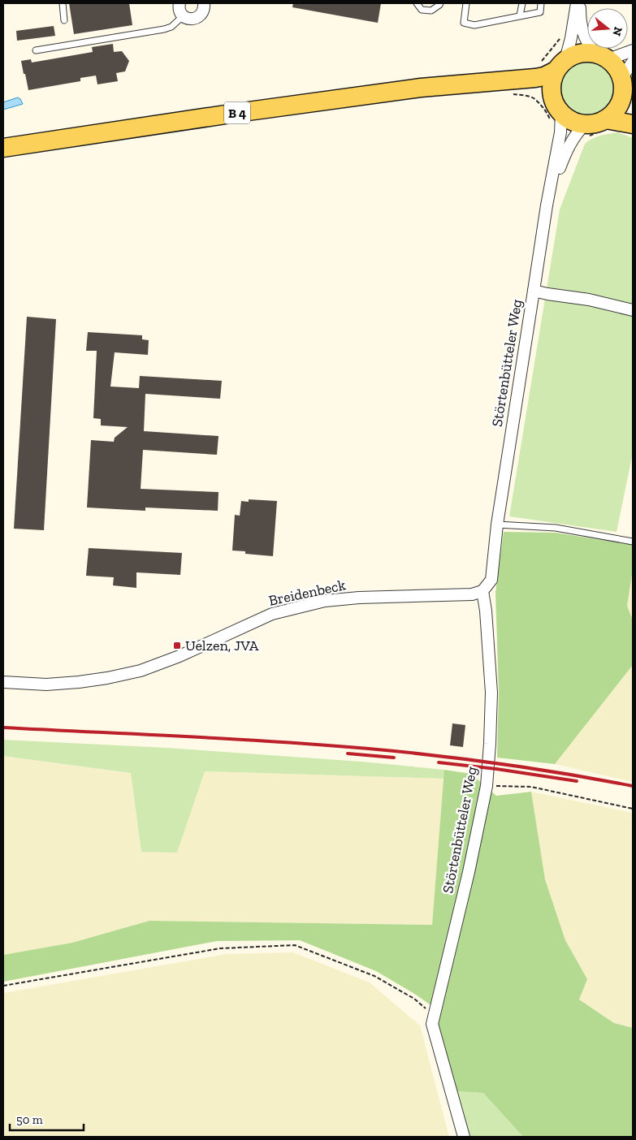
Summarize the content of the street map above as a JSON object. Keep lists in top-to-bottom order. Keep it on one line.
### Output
{"streets":{"main road":["B 4"],"street":["Störtenbütteler Weg","Breidenbeck"]},"crossings":[["B 4","Störtenbütteler Weg"],["Störtenbütteler Weg","Breidenbeck"]],"places":{"transit":["Uelzen, JVA"]},"scale_bar":"50 m","north":"right"}
